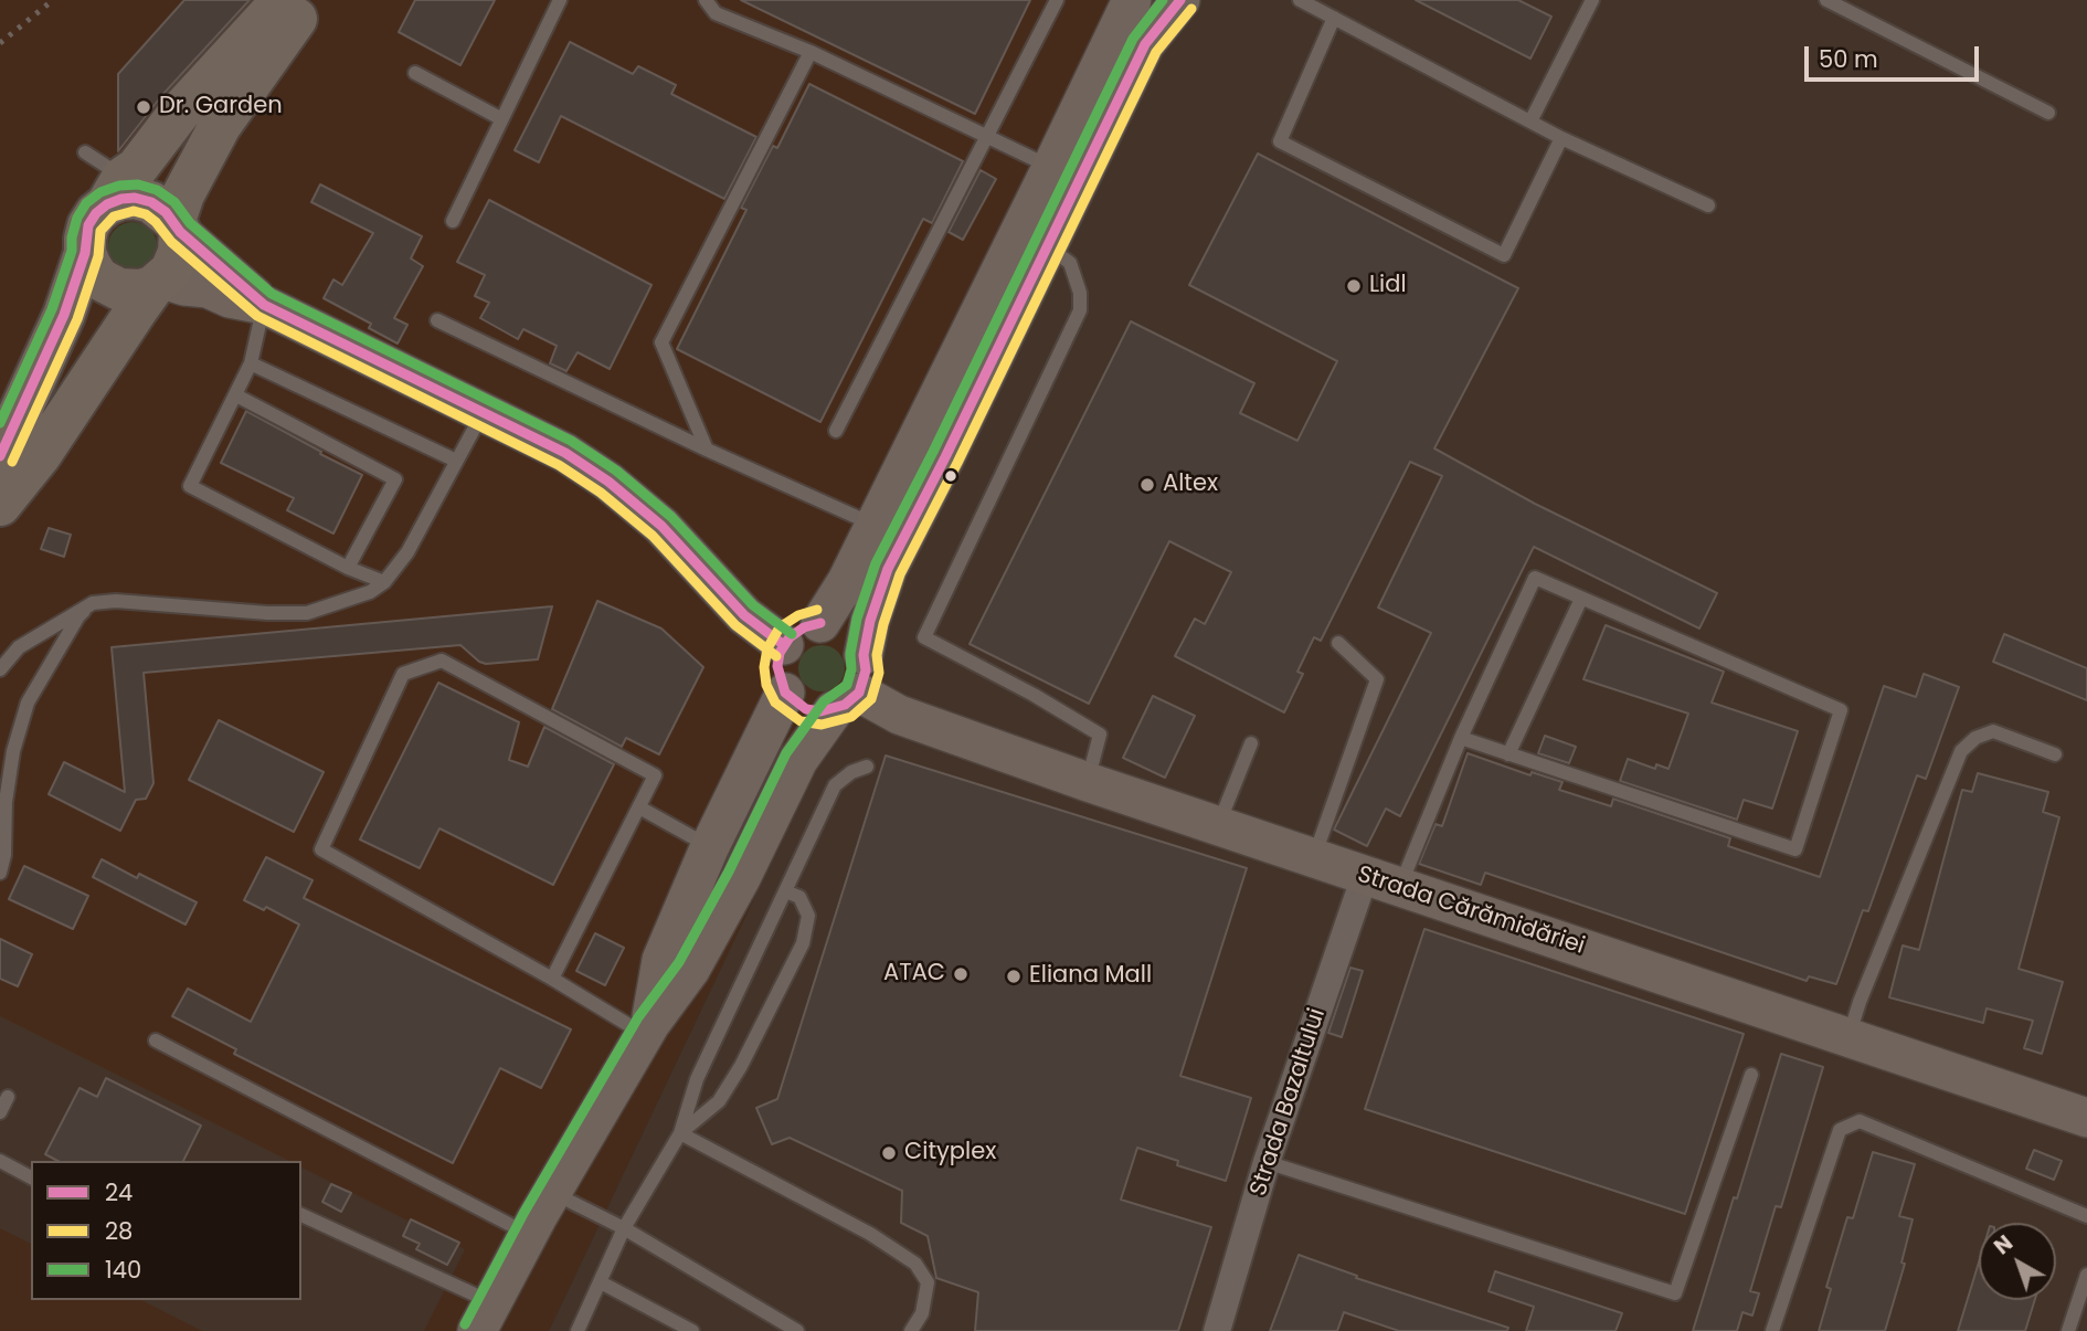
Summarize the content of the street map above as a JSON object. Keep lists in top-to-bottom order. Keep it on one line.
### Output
{"streets":{"street":["Strada Cărămidăriei","Strada Bazaltului"]},"crossings":[["Strada Cărămidăriei","Strada Bazaltului"]],"places":["Dr. Garden","Lidl","Altex","ATAC","Eliana Mall","Cityplex"],"lines":["transit line 24","transit line 140","transit line 28"],"legend":["24","28","140"],"scale_bar":"50 m","north":"top left"}
